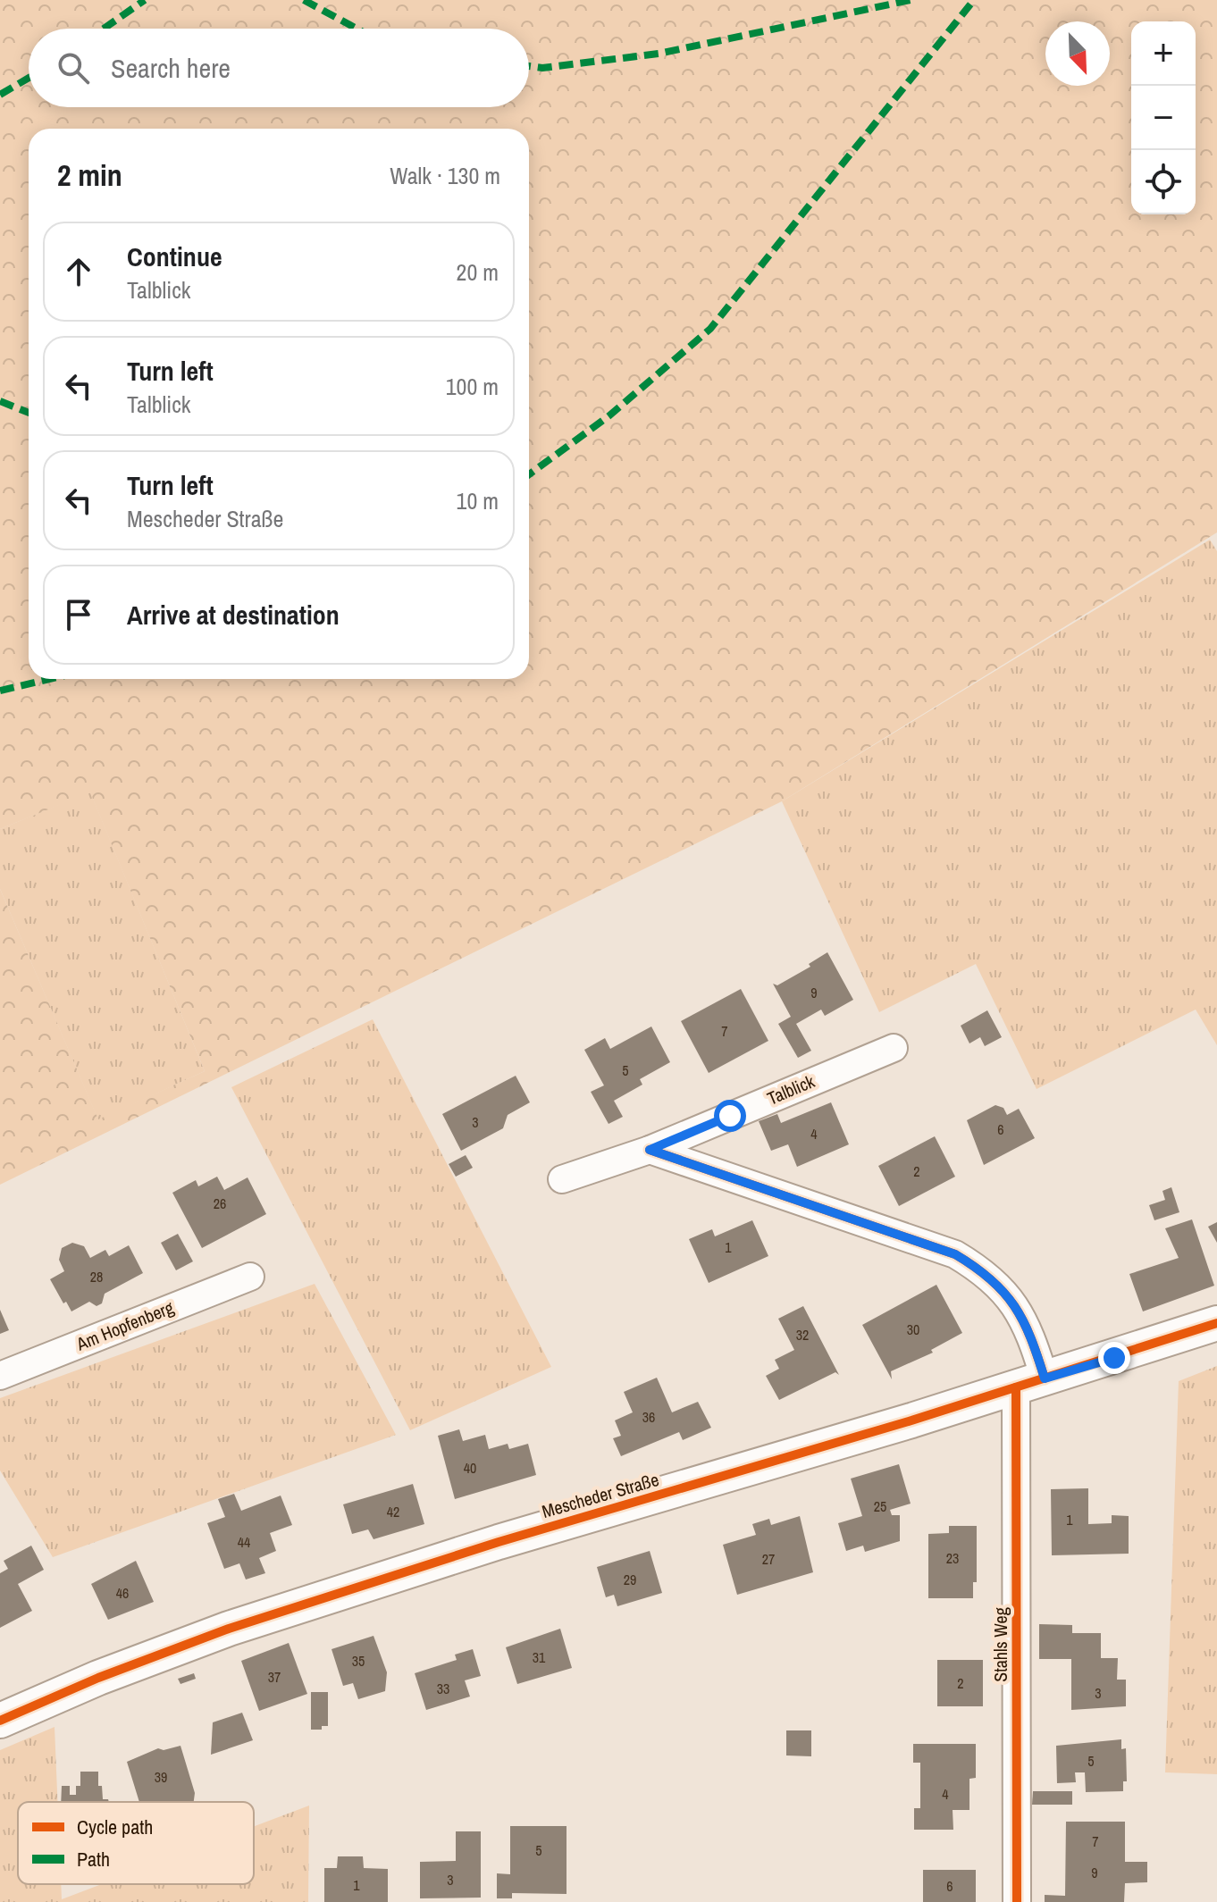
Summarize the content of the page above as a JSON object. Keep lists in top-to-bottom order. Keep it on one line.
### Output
{"streets":{"street":["Talblick","Am Hopfenberg","Mescheder Straße","Stahls Weg"]},"crossings":[["Mescheder Straße","Stahls Weg"]],"house_numbers":["9","7","5","3","6","4","2","26","1","28","30","32","36","40","25","42","1","44","23","27","29","46","31","35","37","2","33","3","5","39","4","7","5","9","3","1","6"],"legend":["Cycle path","Path"],"north":"bottom right","page":{"map_buttons":["+","−"],"search":"Search here","heading":["2 min","Walk · 130 m"],"list":[["Continue","Talblick","20 m"],["Turn left","Talblick","100 m"],["Turn left","Mescheder Straße","10 m"],"Arrive at destination"]}}
